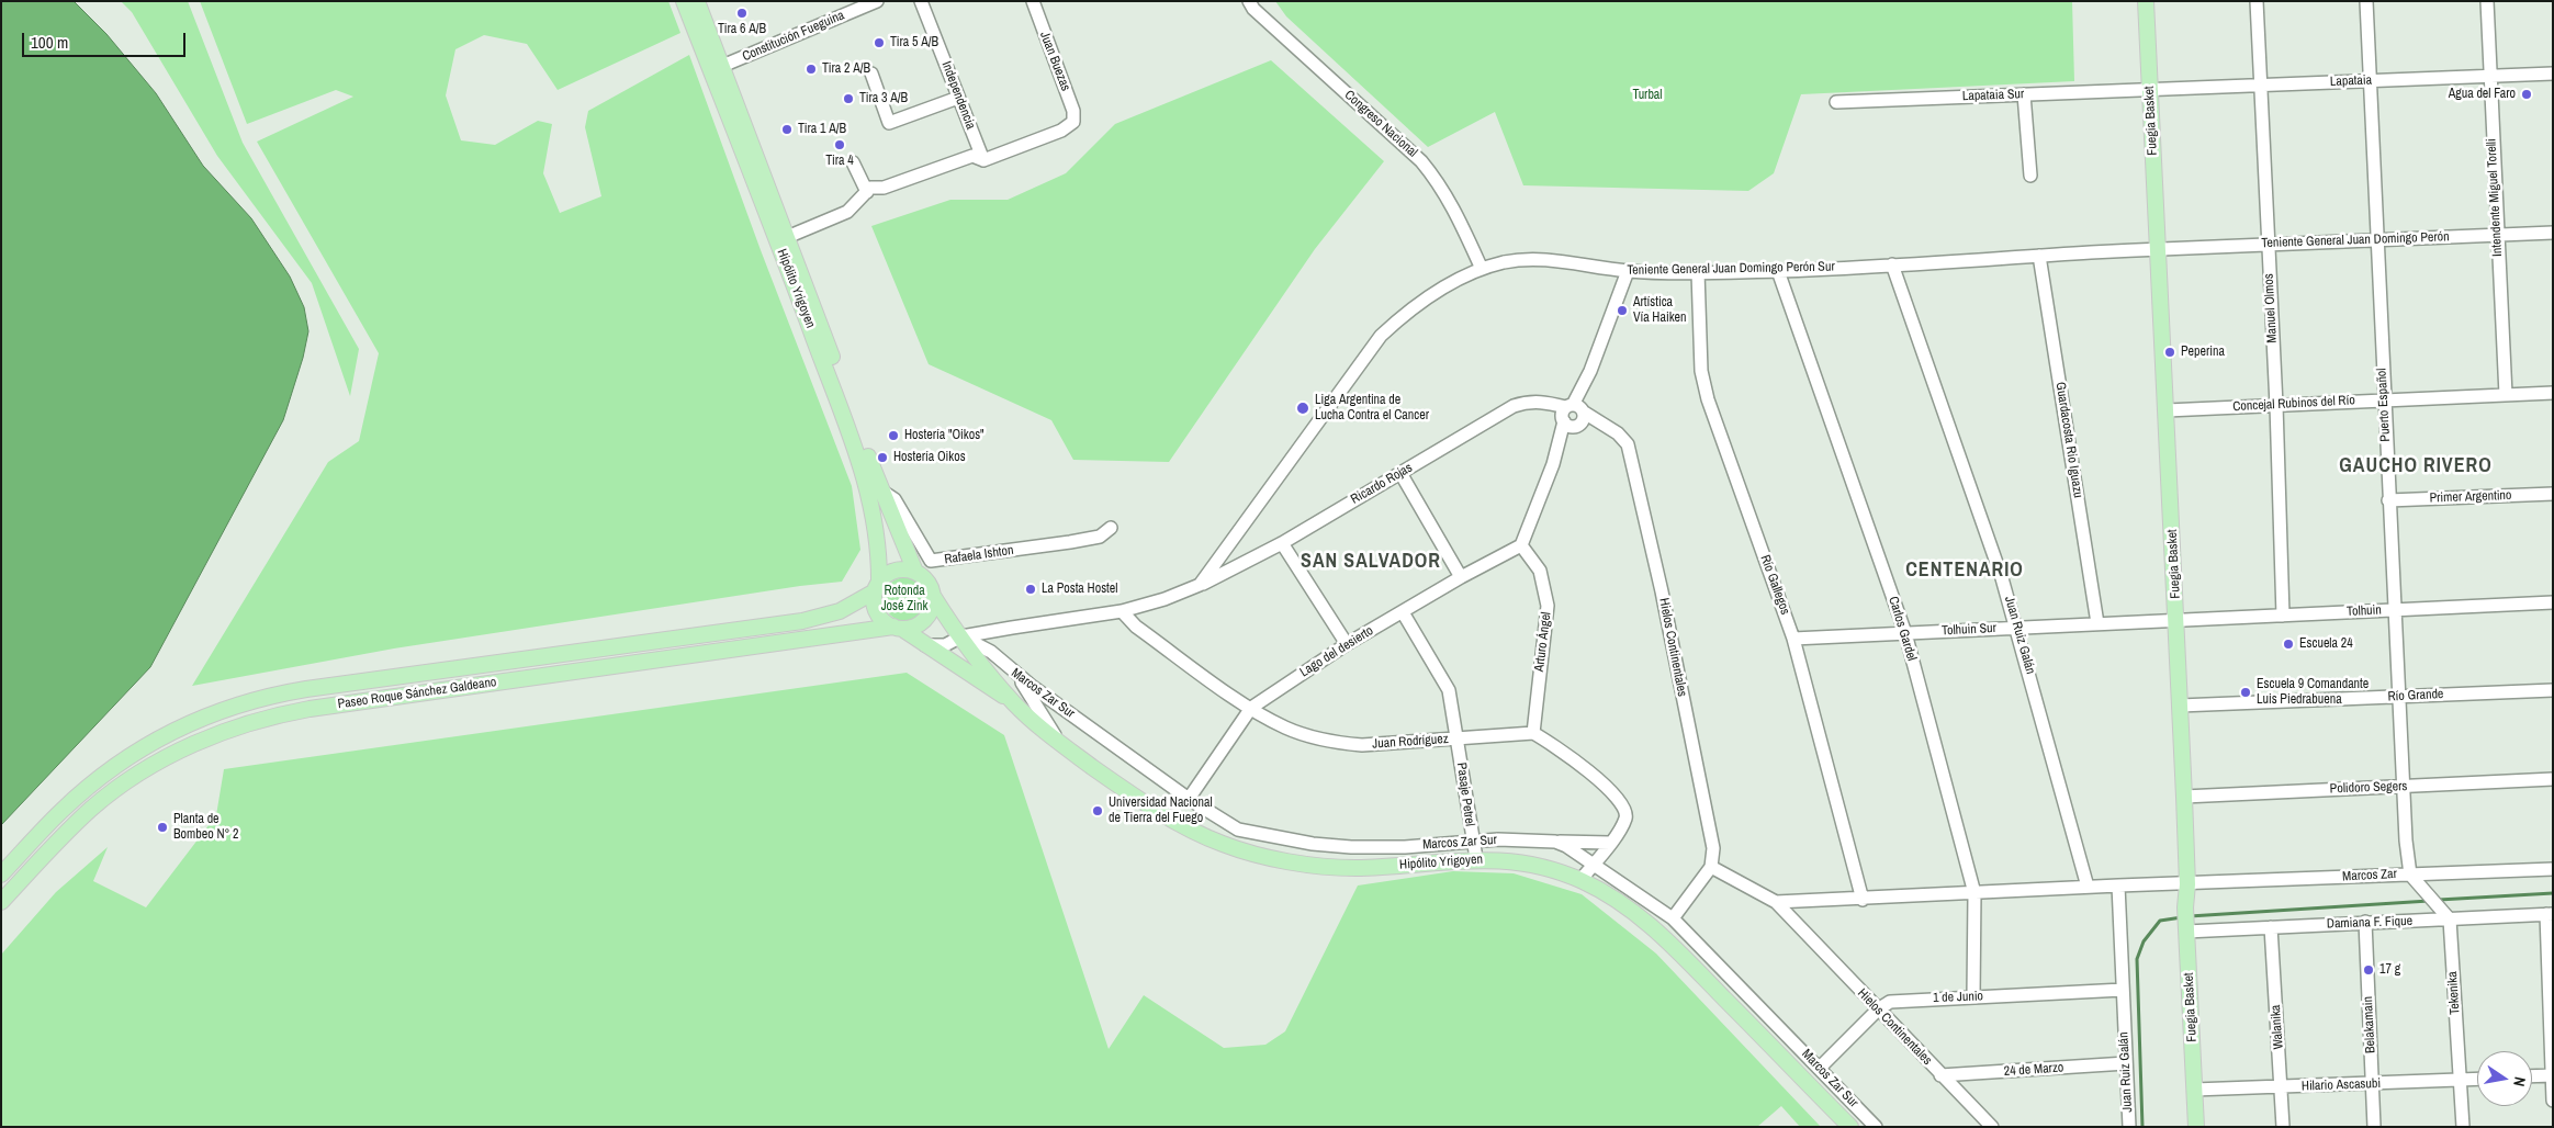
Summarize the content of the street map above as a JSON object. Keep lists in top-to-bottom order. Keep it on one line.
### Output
{"streets":{"main road":["Fuegia Basket","Hipólito Yrigoyen","Paseo Roque Sánchez Galdeano"],"street":["Constitución Fueguina","Juan Buezas","Lapataia","Independencia","Lapataia Sur","Congreso Nacional","Intendente Miguel Torelli","Teniente General Juan Domingo Perón","Teniente General Juan Domingo Perón Sur","Manuel Olmos","Concejal Rubinos del Río","Puerto Español","Guardacosta Rio Iguazu","Ricardo Rojas","Primer Argentino","Rafaela Ishton","Río Gallegos","Tolhuin","Carlos Gardel","Tolhuin Sur","Juan Ruiz Galán","Arturo Ángel","Hielos Continentales","Lago del desierto","Marcos Zar Sur","Río Grande","Juan Rodríguez","Polidoro Segers","Pasaje Petrel","Marcos Zar","Damiana F. Fique","Tekenika","1 de Junio","Belakamain","Walanika","24 de Marzo","Hilario Ascasubi"]},"crossings":[["Constitución Fueguina","Hipólito Yrigoyen"],["Juan Buezas","Independencia"],["Lapataia","Lapataia Sur"],["Lapataia","Fuegia Basket"],["Lapataia","Intendente Miguel Torelli"],["Lapataia","Manuel Olmos"],["Lapataia","Puerto Español"],["Lapataia Sur","Fuegia Basket"],["Fuegia Basket","Teniente General Juan Domingo Perón"],["Fuegia Basket","Teniente General Juan Domingo Perón Sur"],["Fuegia Basket","Concejal Rubinos del Río"],["Fuegia Basket","Tolhuin"],["Fuegia Basket","Tolhuin Sur"],["Fuegia Basket","Río Grande"],["Fuegia Basket","Polidoro Segers"],["Fuegia Basket","Marcos Zar"],["Fuegia Basket","Damiana F. Fique"],["Fuegia Basket","Hilario Ascasubi"],["Congreso Nacional","Teniente General Juan Domingo Perón Sur"],["Intendente Miguel Torelli","Teniente General Juan Domingo Perón"],["Intendente Miguel Torelli","Concejal Rubinos del Río"],["Teniente General Juan Domingo Perón","Teniente General Juan Domingo Perón Sur"],["Teniente General Juan Domingo Perón","Manuel Olmos"],["Teniente General Juan Domingo Perón","Puerto Español"],["Teniente General Juan Domingo Perón Sur","Guardacosta Rio Iguazu"],["Teniente General Juan Domingo Perón Sur","Ricardo Rojas"],["Teniente General Juan Domingo Perón Sur","Río Gallegos"],["Teniente General Juan Domingo Perón Sur","Carlos Gardel"],["Teniente General Juan Domingo Perón Sur","Juan Ruiz Galán"],["Hipólito Yrigoyen","Rafaela Ishton"],["Hipólito Yrigoyen","Paseo Roque Sánchez Galdeano"],["Hipólito Yrigoyen","Marcos Zar Sur"],["Hipólito Yrigoyen","Pasaje Petrel"],["Manuel Olmos","Concejal Rubinos del Río"],["Manuel Olmos","Tolhuin"],["Concejal Rubinos del Río","Puerto Español"],["Puerto Español","Primer Argentino"],["Puerto Español","Tolhuin"],["Puerto Español","Río Grande"],["Puerto Español","Polidoro Segers"],["Puerto Español","Marcos Zar"],["Guardacosta Rio Iguazu","Tolhuin Sur"],["Ricardo Rojas","Hielos Continentales"],["Río Gallegos","Tolhuin Sur"],["Tolhuin","Tolhuin Sur"],["Carlos Gardel","Tolhuin Sur"],["Carlos Gardel","1 de Junio"],["Tolhuin Sur","Juan Ruiz Galán"],["Juan Ruiz Galán","1 de Junio"],["Juan Ruiz Galán","24 de Marzo"],["Arturo Ángel","Lago del desierto"],["Arturo Ángel","Juan Rodríguez"],["Hielos Continentales","1 de Junio"],["Hielos Continentales","24 de Marzo"],["Lago del desierto","Marcos Zar Sur"],["Lago del desierto","Juan Rodríguez"],["Lago del desierto","Pasaje Petrel"],["Marcos Zar Sur","Pasaje Petrel"],["Marcos Zar Sur","1 de Junio"],["Juan Rodríguez","Pasaje Petrel"],["Damiana F. Fique","Tekenika"],["Damiana F. Fique","Belakamain"],["Damiana F. Fique","Walanika"],["Tekenika","Hilario Ascasubi"],["Belakamain","Hilario Ascasubi"],["Walanika","Hilario Ascasubi"]],"districts":["GAUCHO RIVERO","SAN SALVADOR","CENTENARIO"],"parks":["Turbal","Rotonda José Zink"],"places":["Tira 6 A/B","Tira 5 A/B","Tira 2 A/B","Agua del Faro","Tira 3 A/B","Tira 1 A/B","Tira 4","Artística Vía Haiken","Peperina","Liga Argentina de Lucha Contra el Cancer","Hostería \"Oikos\"","Hostería Oikos","La Posta Hostel","Escuela 24","Escuela 9 Comandante Luis Piedrabuena","Universidad Nacional de Tierra del Fuego","Planta de Bombeo N° 2","17 g"],"scale_bar":"100 m","north":"right"}
